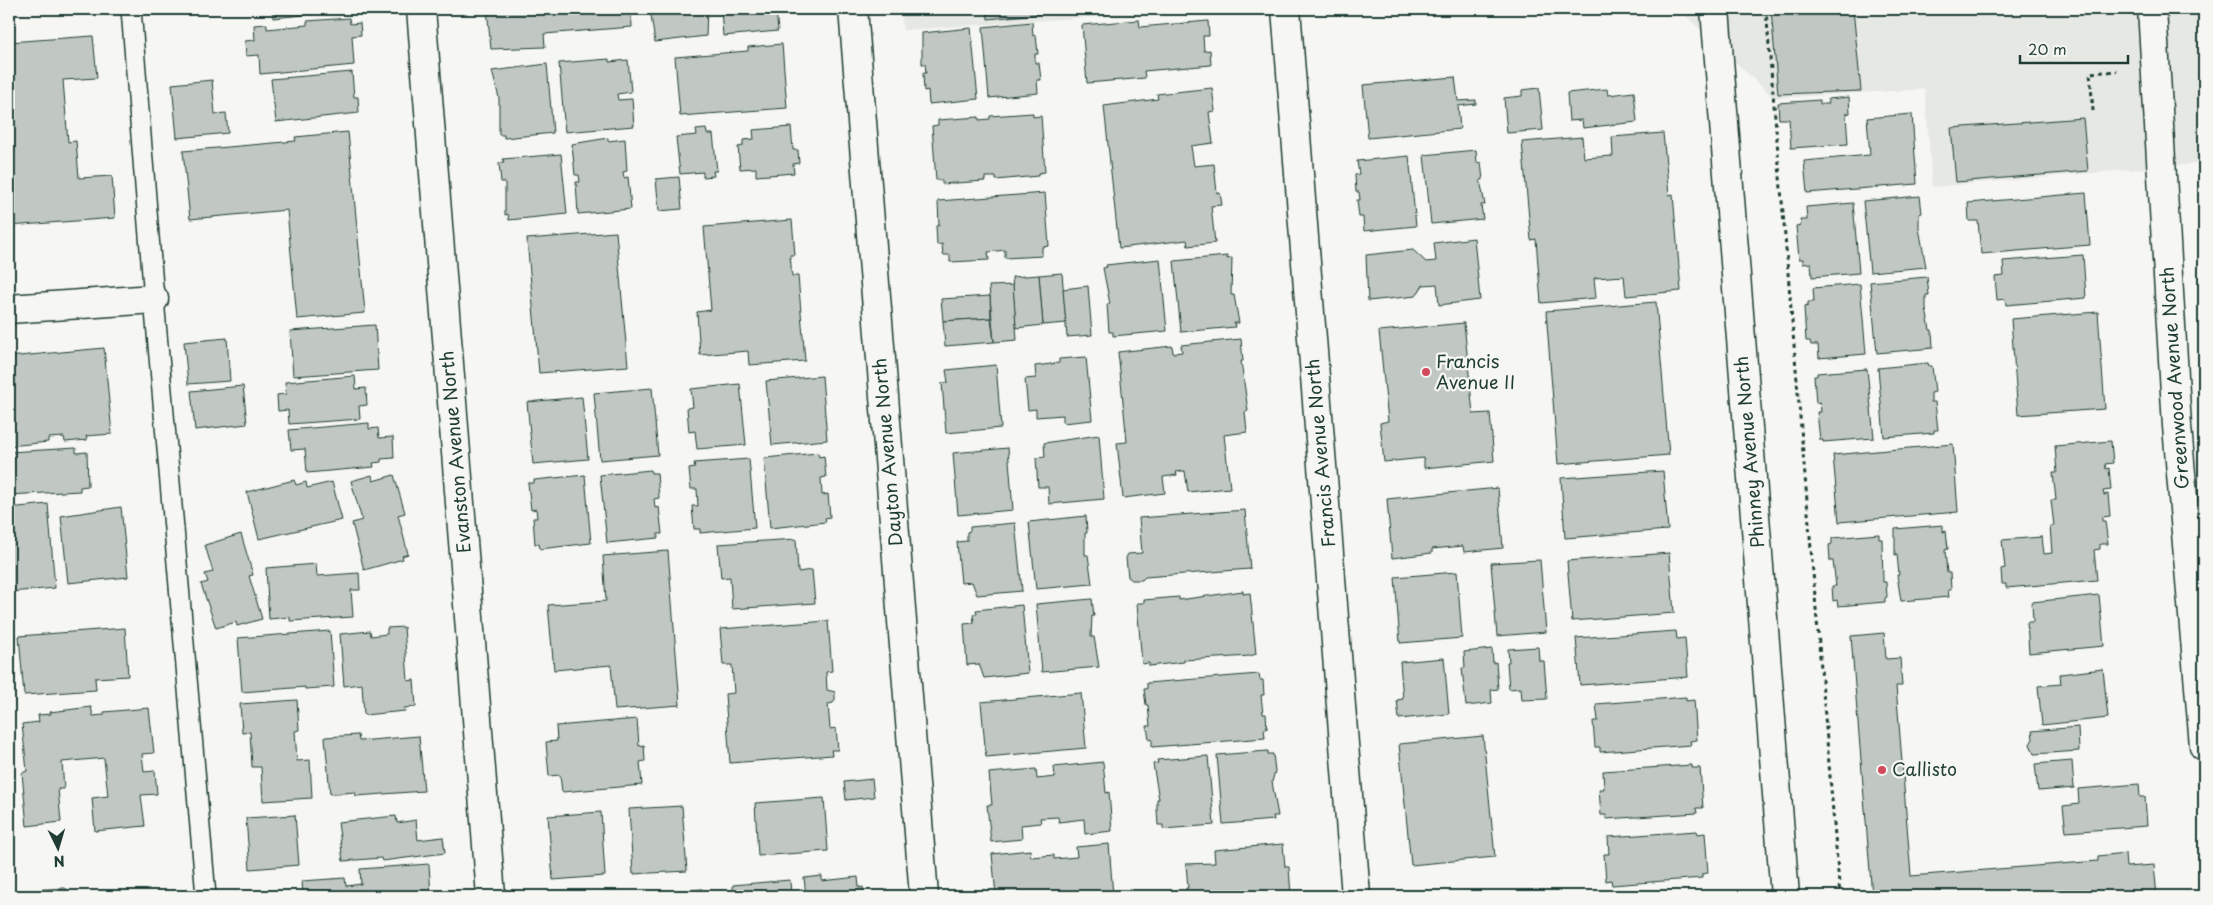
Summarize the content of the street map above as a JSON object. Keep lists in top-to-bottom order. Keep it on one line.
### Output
{"streets":{"street":["Greenwood Avenue North","Evanston Avenue North","Dayton Avenue North","Phinney Avenue North","Francis Avenue North"]},"places":["Francis Avenue II","Callisto"],"scale_bar":"20 m","north":"bottom"}
